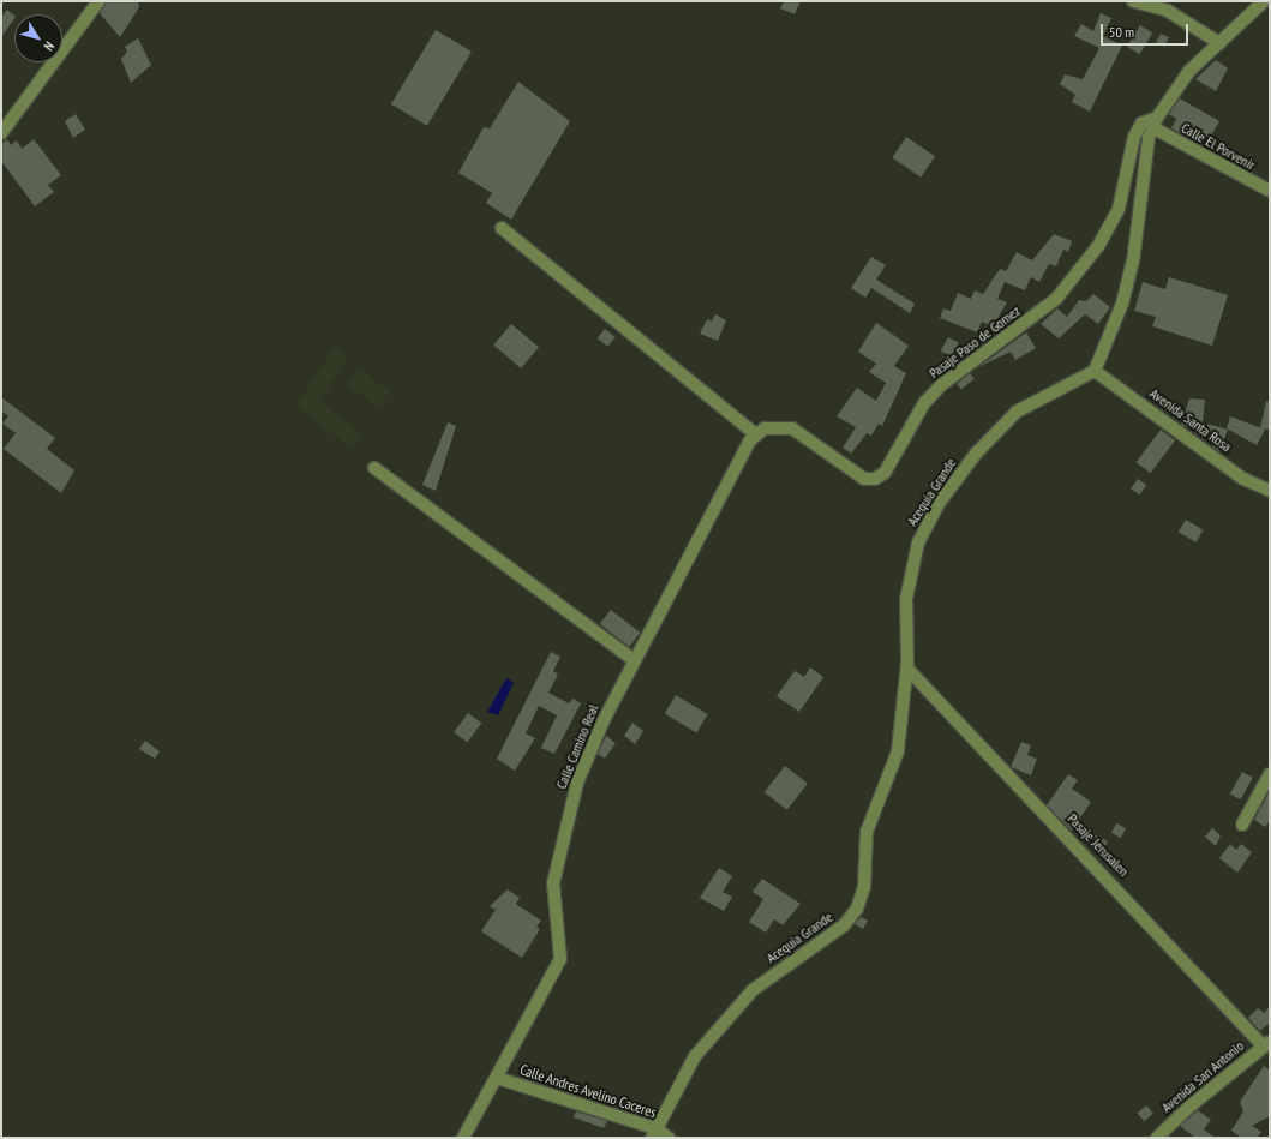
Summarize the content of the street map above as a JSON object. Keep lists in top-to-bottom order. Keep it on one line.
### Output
{"streets":{"street":["Calle El Porvenir","Pasaje Paso de Gomez","Avenida Santa Rosa","Acequia Grande","Calle Camino Real","Pasaje Jerusalen","Avenida San Antonio","Calle Andres Avelino Caceres"]},"crossings":[["Calle El Porvenir","Pasaje Paso de Gomez"],["Pasaje Paso de Gomez","Calle Camino Real"],["Avenida Santa Rosa","Acequia Grande"],["Acequia Grande","Pasaje Jerusalen"],["Acequia Grande","Calle Andres Avelino Caceres"],["Calle Camino Real","Calle Andres Avelino Caceres"],["Pasaje Jerusalen","Avenida San Antonio"]],"scale_bar":"50 m","north":"bottom right"}
